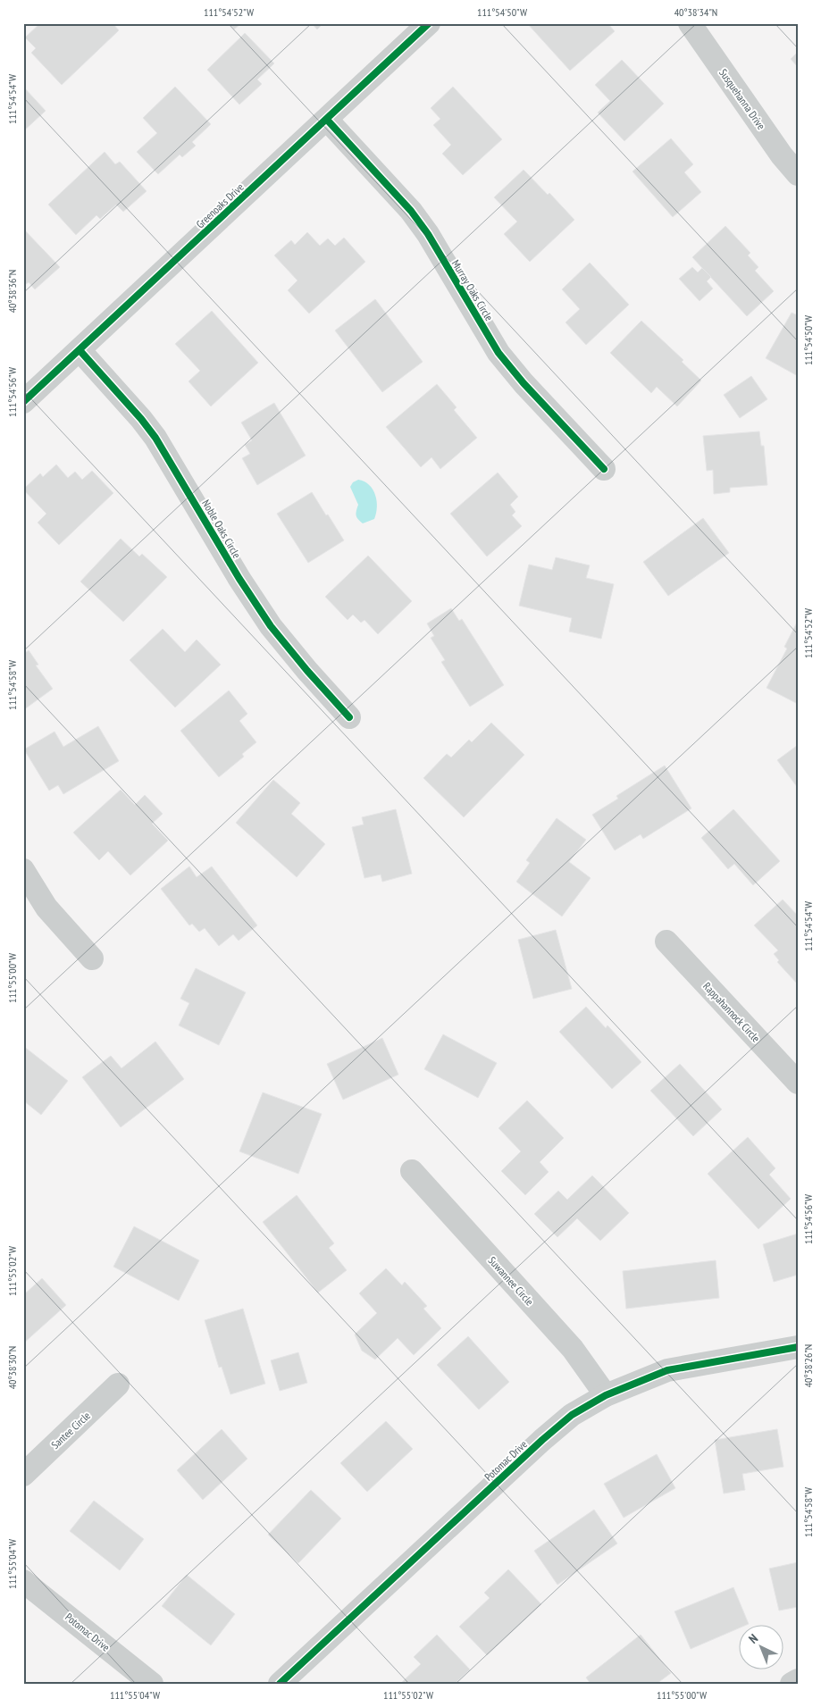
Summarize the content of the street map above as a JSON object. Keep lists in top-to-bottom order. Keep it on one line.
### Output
{"streets":{"street":["Susquehanna Drive","Greenoaks Drive","Murray Oaks Circle","Noble Oaks Circle","Rappahannock Circle","Suwannee Circle","Santee Circle","Potomac Drive"]},"crossings":[["Greenoaks Drive","Murray Oaks Circle"],["Greenoaks Drive","Noble Oaks Circle"],["Suwannee Circle","Potomac Drive"]],"north":"top left","coordinates":["111°54'52\"W","111°54'50\"W","40°38'34\"N","111°54'54\"W","40°38'36\"N","111°54'56\"W","111°54'58\"W","111°55'00\"W","111°55'02\"W","40°38'26\"N","40°38'30\"N","111°55'04\"W"]}
